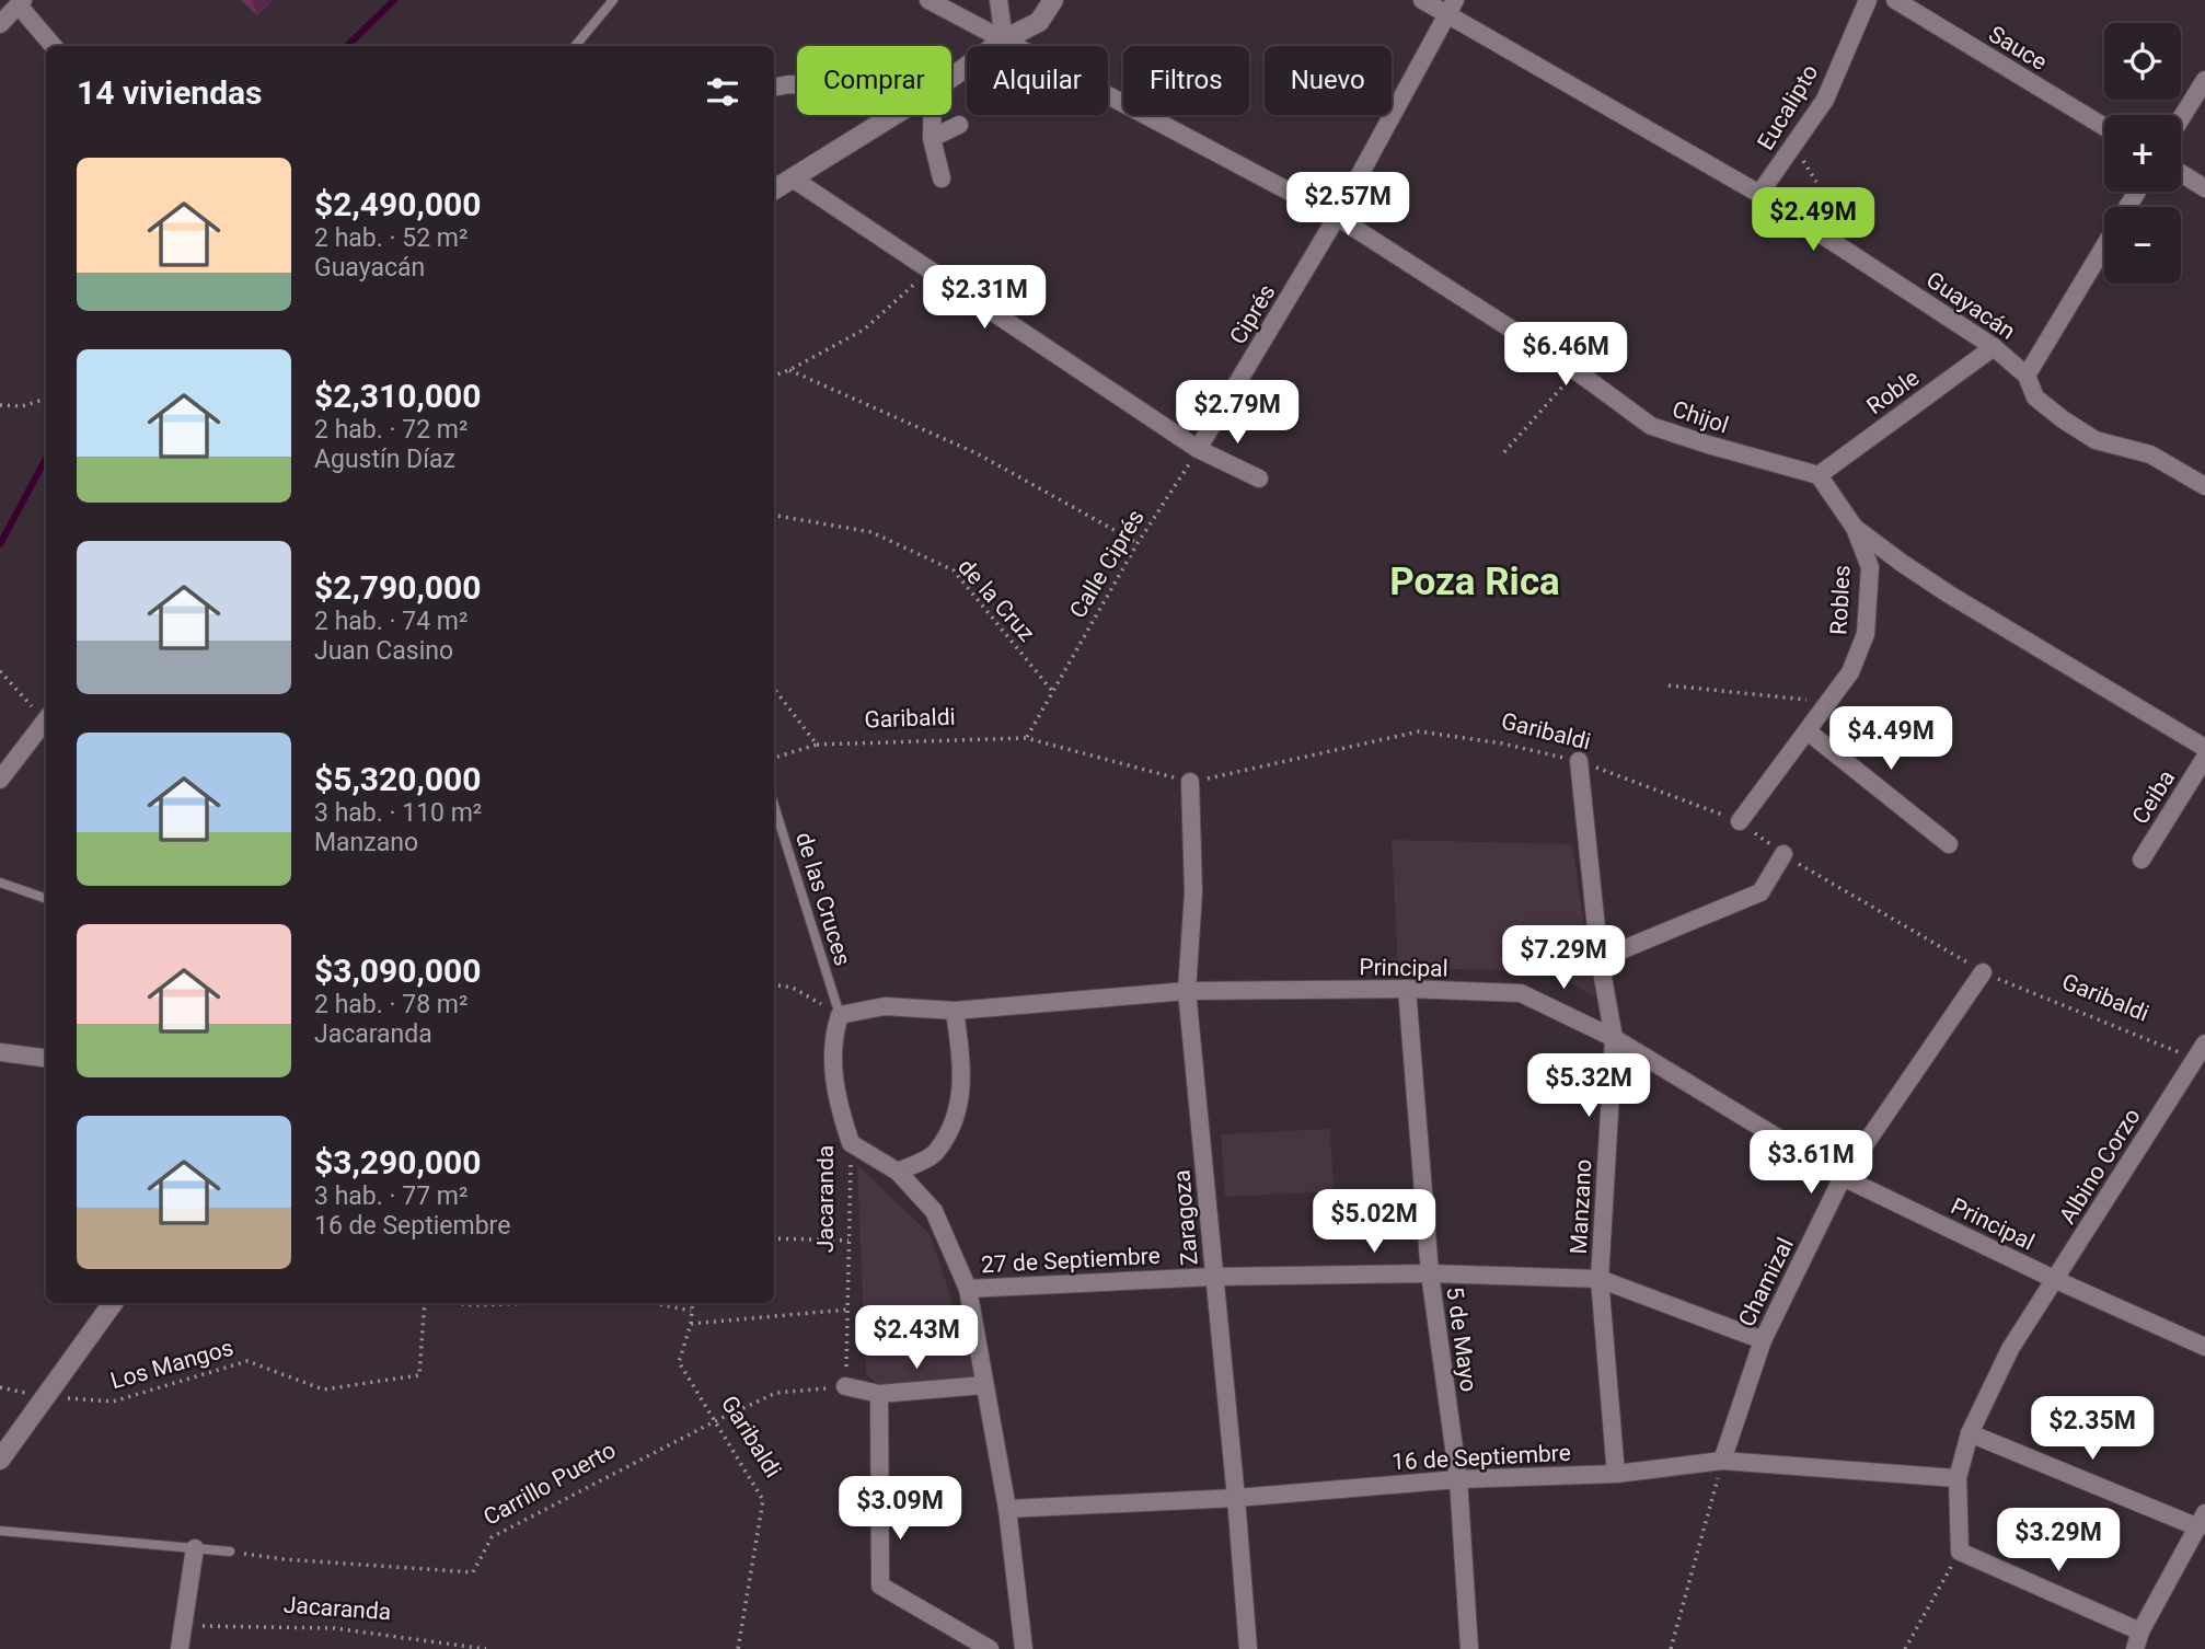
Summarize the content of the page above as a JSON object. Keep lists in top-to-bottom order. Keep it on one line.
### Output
{"streets":{"street":["Sauce","Eucalipto","Guayacán","Ciprés","Roble","Chijol","Robles","Ceiba","Principal","Albino Corzo","Jacaranda","Manzano","Zaragoza","27 de Septiembre","Chamizal","5 de Mayo","16 de Septiembre"],"lane":["de las Cruces"],"path":["Calle Ciprés","de la Cruz","Garibaldi","Los Mangos","Carrillo Puerto"]},"crossings":[["Eucalipto","Guayacán"],["Guayacán","Ciprés"],["Guayacán","Roble"],["Ciprés","Chijol"],["Ciprés","Calle Ciprés"],["Roble","Chijol"],["Calle Ciprés","de la Cruz"],["Calle Ciprés","Garibaldi"],["Robles","Garibaldi"],["Garibaldi","Albino Corzo"],["Garibaldi","Manzano"],["Garibaldi","Zaragoza"],["Garibaldi","Chamizal"],["Garibaldi","Los Mangos"],["Garibaldi","Carrillo Puerto"],["de las Cruces","Principal"],["de las Cruces","Jacaranda"],["Principal","Albino Corzo"],["Principal","Jacaranda"],["Principal","Manzano"],["Principal","Zaragoza"],["Principal","Chamizal"],["Principal","5 de Mayo"],["Albino Corzo","16 de Septiembre"],["Jacaranda","Carrillo Puerto"],["Manzano","27 de Septiembre"],["Manzano","16 de Septiembre"],["Zaragoza","27 de Septiembre"],["Zaragoza","16 de Septiembre"],["27 de Septiembre","Chamizal"],["27 de Septiembre","5 de Mayo"],["Chamizal","16 de Septiembre"],["5 de Mayo","16 de Septiembre"]],"districts":["Poza Rica"],"page":{"map_buttons":["+","−"],"chip":["Comprar","Alquilar","Filtros","Nuevo"],"heading":"14 viviendas","list":[{"name":"$2,490,000","note":"2 hab. · 52 m² · Guayacán"},{"name":"$2,310,000","note":"2 hab. · 72 m² · Agustín Díaz"},{"name":"$2,790,000","note":"2 hab. · 74 m² · Juan Casino"},{"name":"$5,320,000","note":"3 hab. · 110 m² · Manzano"},{"name":"$3,090,000","note":"2 hab. · 78 m² · Jacaranda"},{"name":"$3,290,000","note":"3 hab. · 77 m² · 16 de Septiembre"}],"price":["$2.57M","$2.49M","$2.31M","$6.46M","$2.79M","$4.49M","$7.29M","$5.32M","$3.61M","$5.02M","$2.43M","$2.35M","$3.09M","$3.29M"]}}
